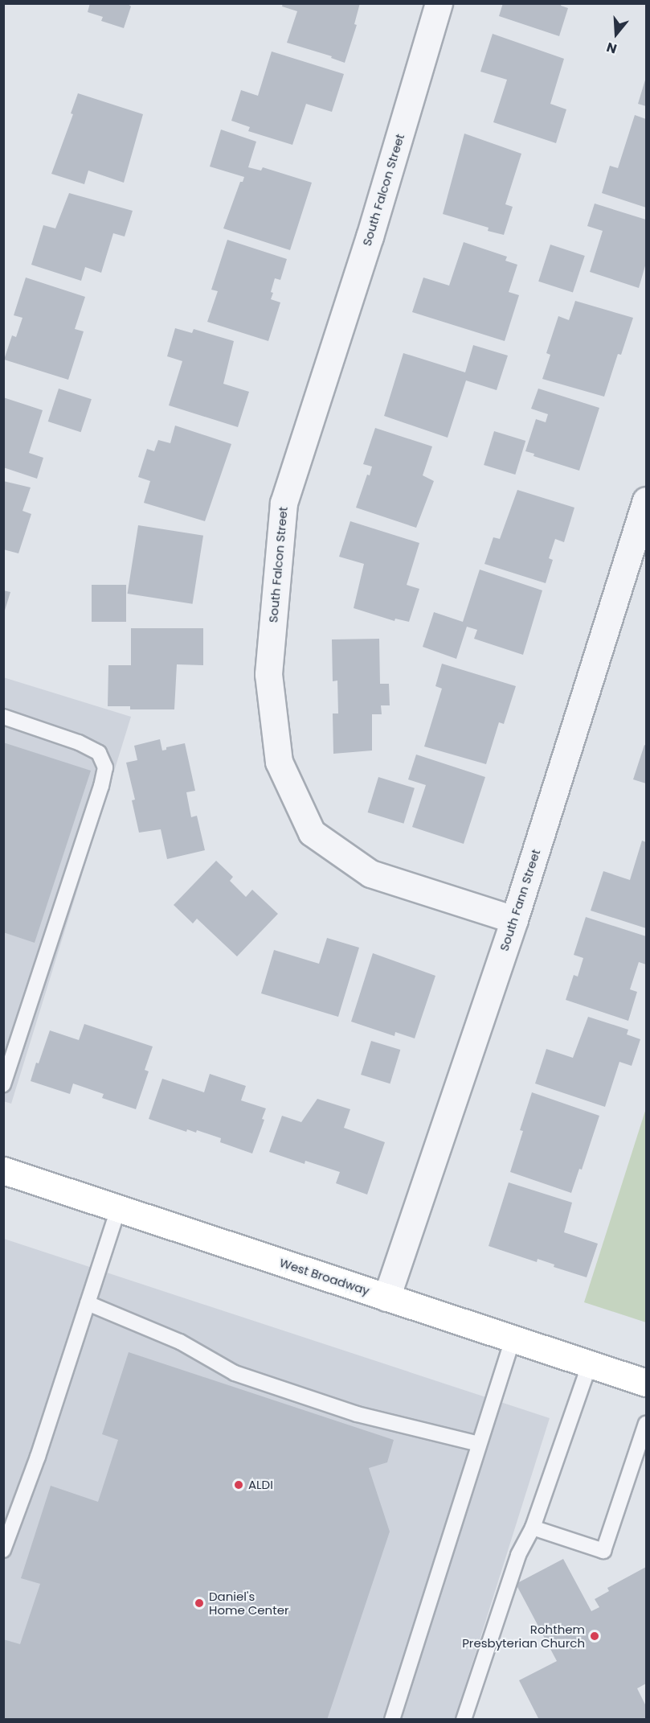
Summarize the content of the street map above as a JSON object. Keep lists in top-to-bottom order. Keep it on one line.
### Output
{"streets":{"main road":["West Broadway"],"street":["South Falcon Street","South Fann Street"]},"crossings":[["South Falcon Street","South Fann Street"],["South Fann Street","West Broadway"]],"places":["ALDI","Daniel's Home Center","Rohthem Presbyterian Church"],"north":"bottom"}
